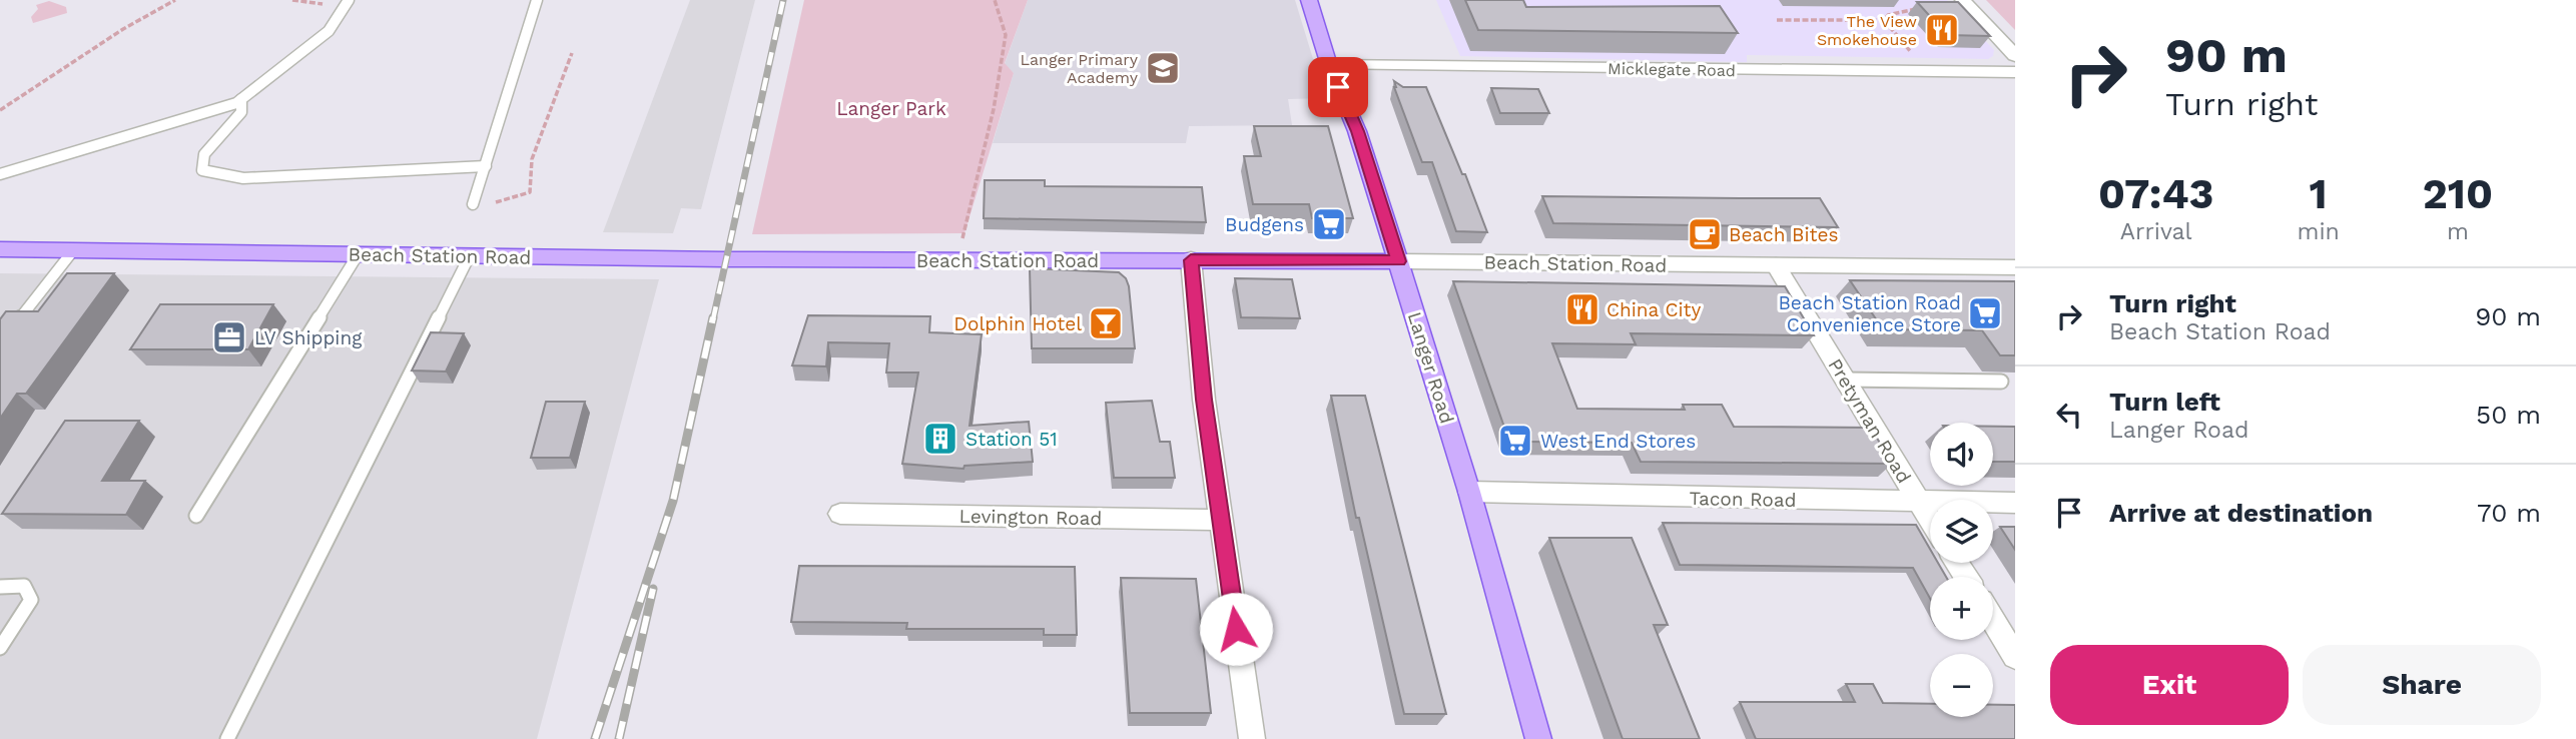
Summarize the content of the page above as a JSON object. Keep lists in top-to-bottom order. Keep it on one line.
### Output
{"streets":{"main road":["Beach Station Road","Langer Road"],"street":["Micklegate Road","Pretyman Road","Tacon Road","Levington Road"]},"crossings":[["Micklegate Road","Langer Road"],["Beach Station Road","Langer Road"],["Beach Station Road","Pretyman Road"],["Langer Road","Tacon Road"],["Pretyman Road","Tacon Road"]],"parks":["Langer Park"],"places":{"restaurant":["The View Smokehouse","China City"],"school or university":["Langer Primary Academy"],"supermarket":["Budgens","Beach Station Road Convenience Store","West End Stores"],"cafe":["Beach Bites"],"bar":["Dolphin Hotel"],"office":["LV Shipping"],"building":["Station 51"]},"page":{"turn":["90 m","Turn right"],"eta":["07:43","Arrival","1","min","210","m"],"list":[{"name":"Turn right","note":"Beach Station Road","value":"90 m"},{"name":"Turn left","note":"Langer Road","value":"50 m"},{"name":"Arrive at destination","value":"70 m"}],"map_buttons":["+","−"],"buttons":["Exit","Share"]}}
